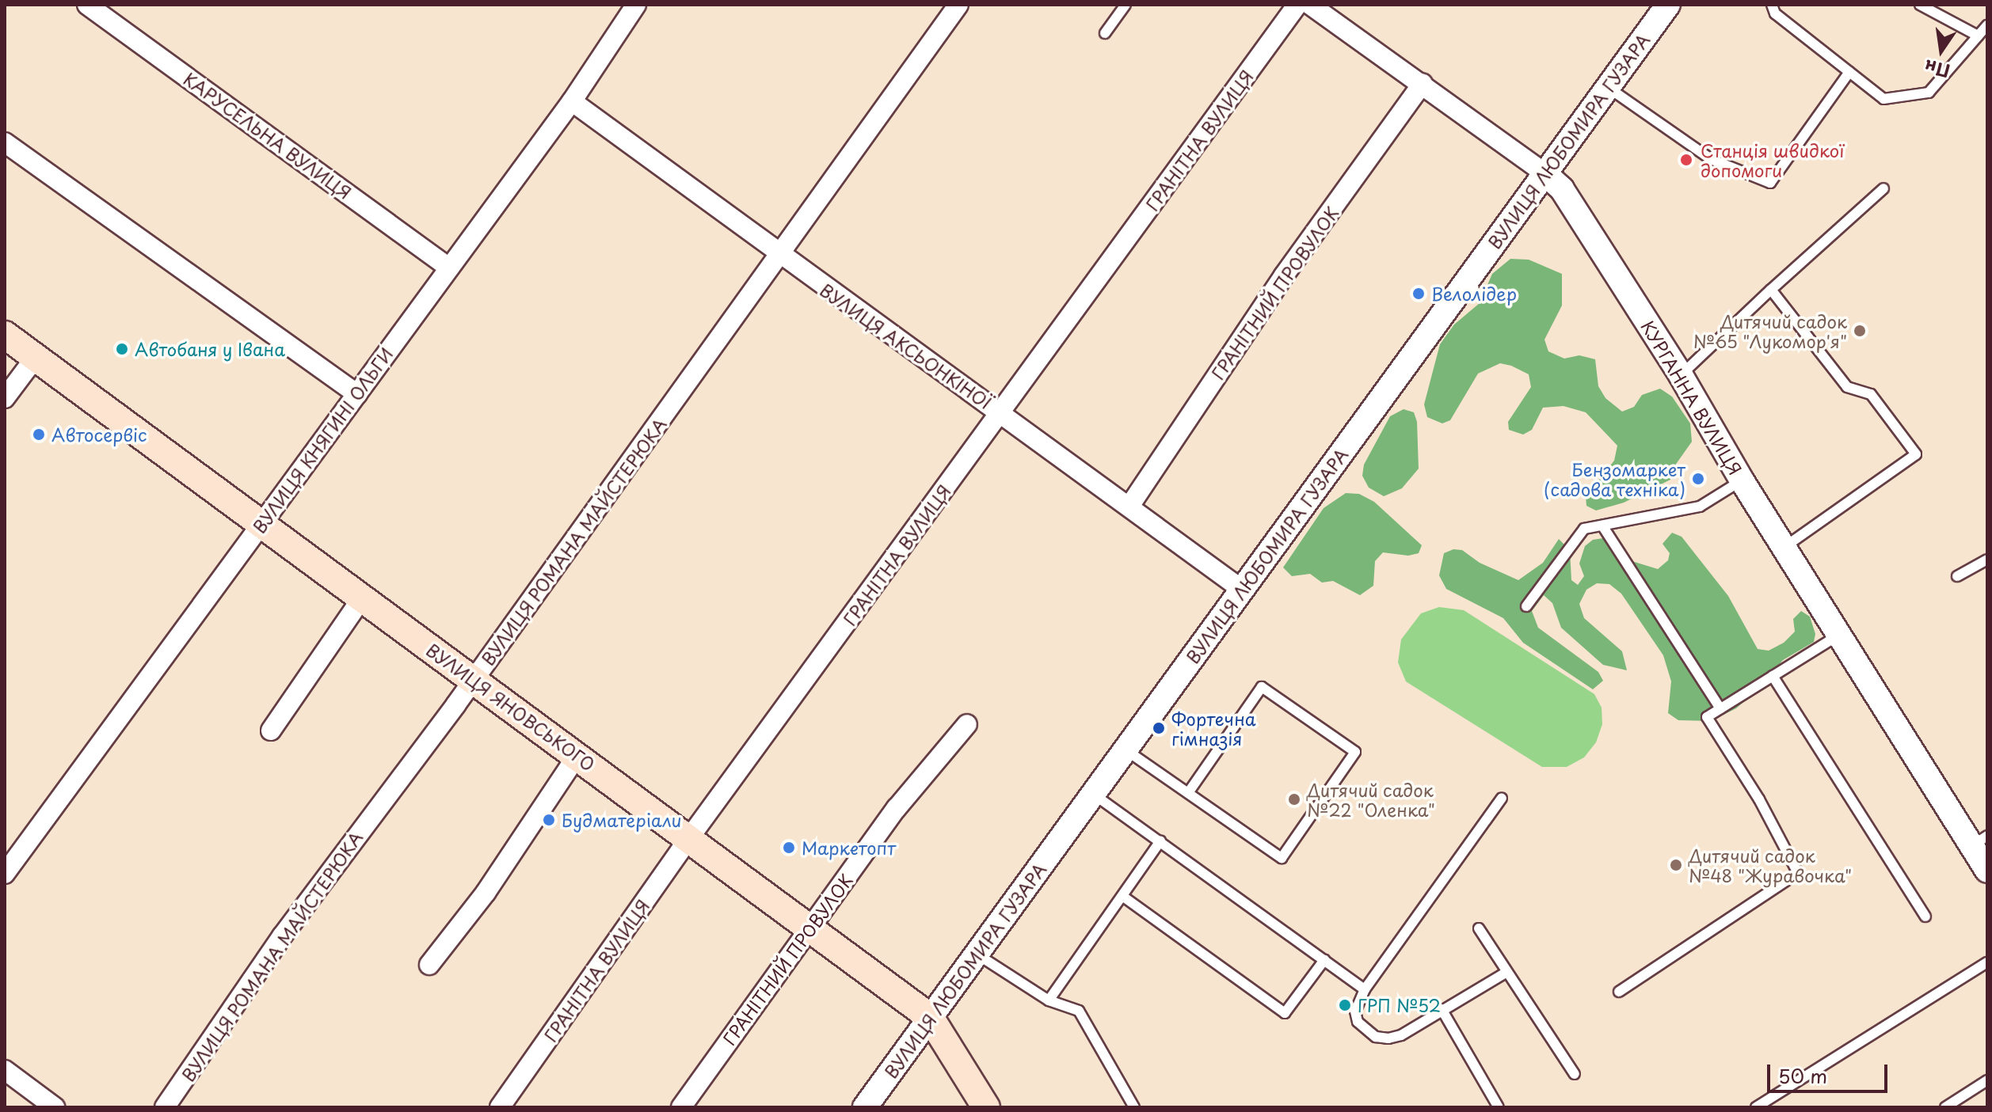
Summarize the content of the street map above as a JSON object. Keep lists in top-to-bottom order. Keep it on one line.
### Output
{"streets":{"main road":["ВУЛИЦЯ ЯНОВСЬКОГО"],"street":["КАРУСЕЛЬНА ВУЛИЦЯ","ГРАНІТНА ВУЛИЦЯ","ВУЛИЦЯ ЛЮБОМИРА ГУЗАРА","ГРАНІТНИЙ ПРОВУЛОК","ВУЛИЦЯ АКСЬОНКІНОЇ","КУРГАННА ВУЛИЦЯ","ВУЛИЦЯ КНЯГИНІ ОЛЬГИ","ВУЛИЦЯ РОМАНА МАЙСТЕРЮКА"]},"crossings":[["КАРУСЕЛЬНА ВУЛИЦЯ","ВУЛИЦЯ КНЯГИНІ ОЛЬГИ"],["ГРАНІТНА ВУЛИЦЯ","ВУЛИЦЯ АКСЬОНКІНОЇ"],["ГРАНІТНА ВУЛИЦЯ","ВУЛИЦЯ ЯНОВСЬКОГО"],["ВУЛИЦЯ ЛЮБОМИРА ГУЗАРА","ВУЛИЦЯ АКСЬОНКІНОЇ"],["ВУЛИЦЯ ЛЮБОМИРА ГУЗАРА","КУРГАННА ВУЛИЦЯ"],["ВУЛИЦЯ ЛЮБОМИРА ГУЗАРА","ВУЛИЦЯ ЯНОВСЬКОГО"],["ГРАНІТНИЙ ПРОВУЛОК","ВУЛИЦЯ АКСЬОНКІНОЇ"],["ГРАНІТНИЙ ПРОВУЛОК","КУРГАННА ВУЛИЦЯ"],["ГРАНІТНИЙ ПРОВУЛОК","ВУЛИЦЯ ЯНОВСЬКОГО"],["ВУЛИЦЯ АКСЬОНКІНОЇ","ВУЛИЦЯ КНЯГИНІ ОЛЬГИ"],["ВУЛИЦЯ АКСЬОНКІНОЇ","ВУЛИЦЯ РОМАНА МАЙСТЕРЮКА"],["ВУЛИЦЯ КНЯГИНІ ОЛЬГИ","ВУЛИЦЯ ЯНОВСЬКОГО"],["ВУЛИЦЯ РОМАНА МАЙСТЕРЮКА","ВУЛИЦЯ ЯНОВСЬКОГО"]],"places":["Станція швидкої допомоги","Велолідер","Дитячий садок №65 \"Лукомор'я\"","Автобаня у Івана","Автосервіс","Бензомаркет (садова техніка)","Фортечна гімназія","Дитячий садок №22 \"Оленка\"","Будматеріали","Маркетопт","Дитячий садок №48 \"Журавочка\"","ГРП №52"],"scale_bar":"50 m","north":"bottom"}
